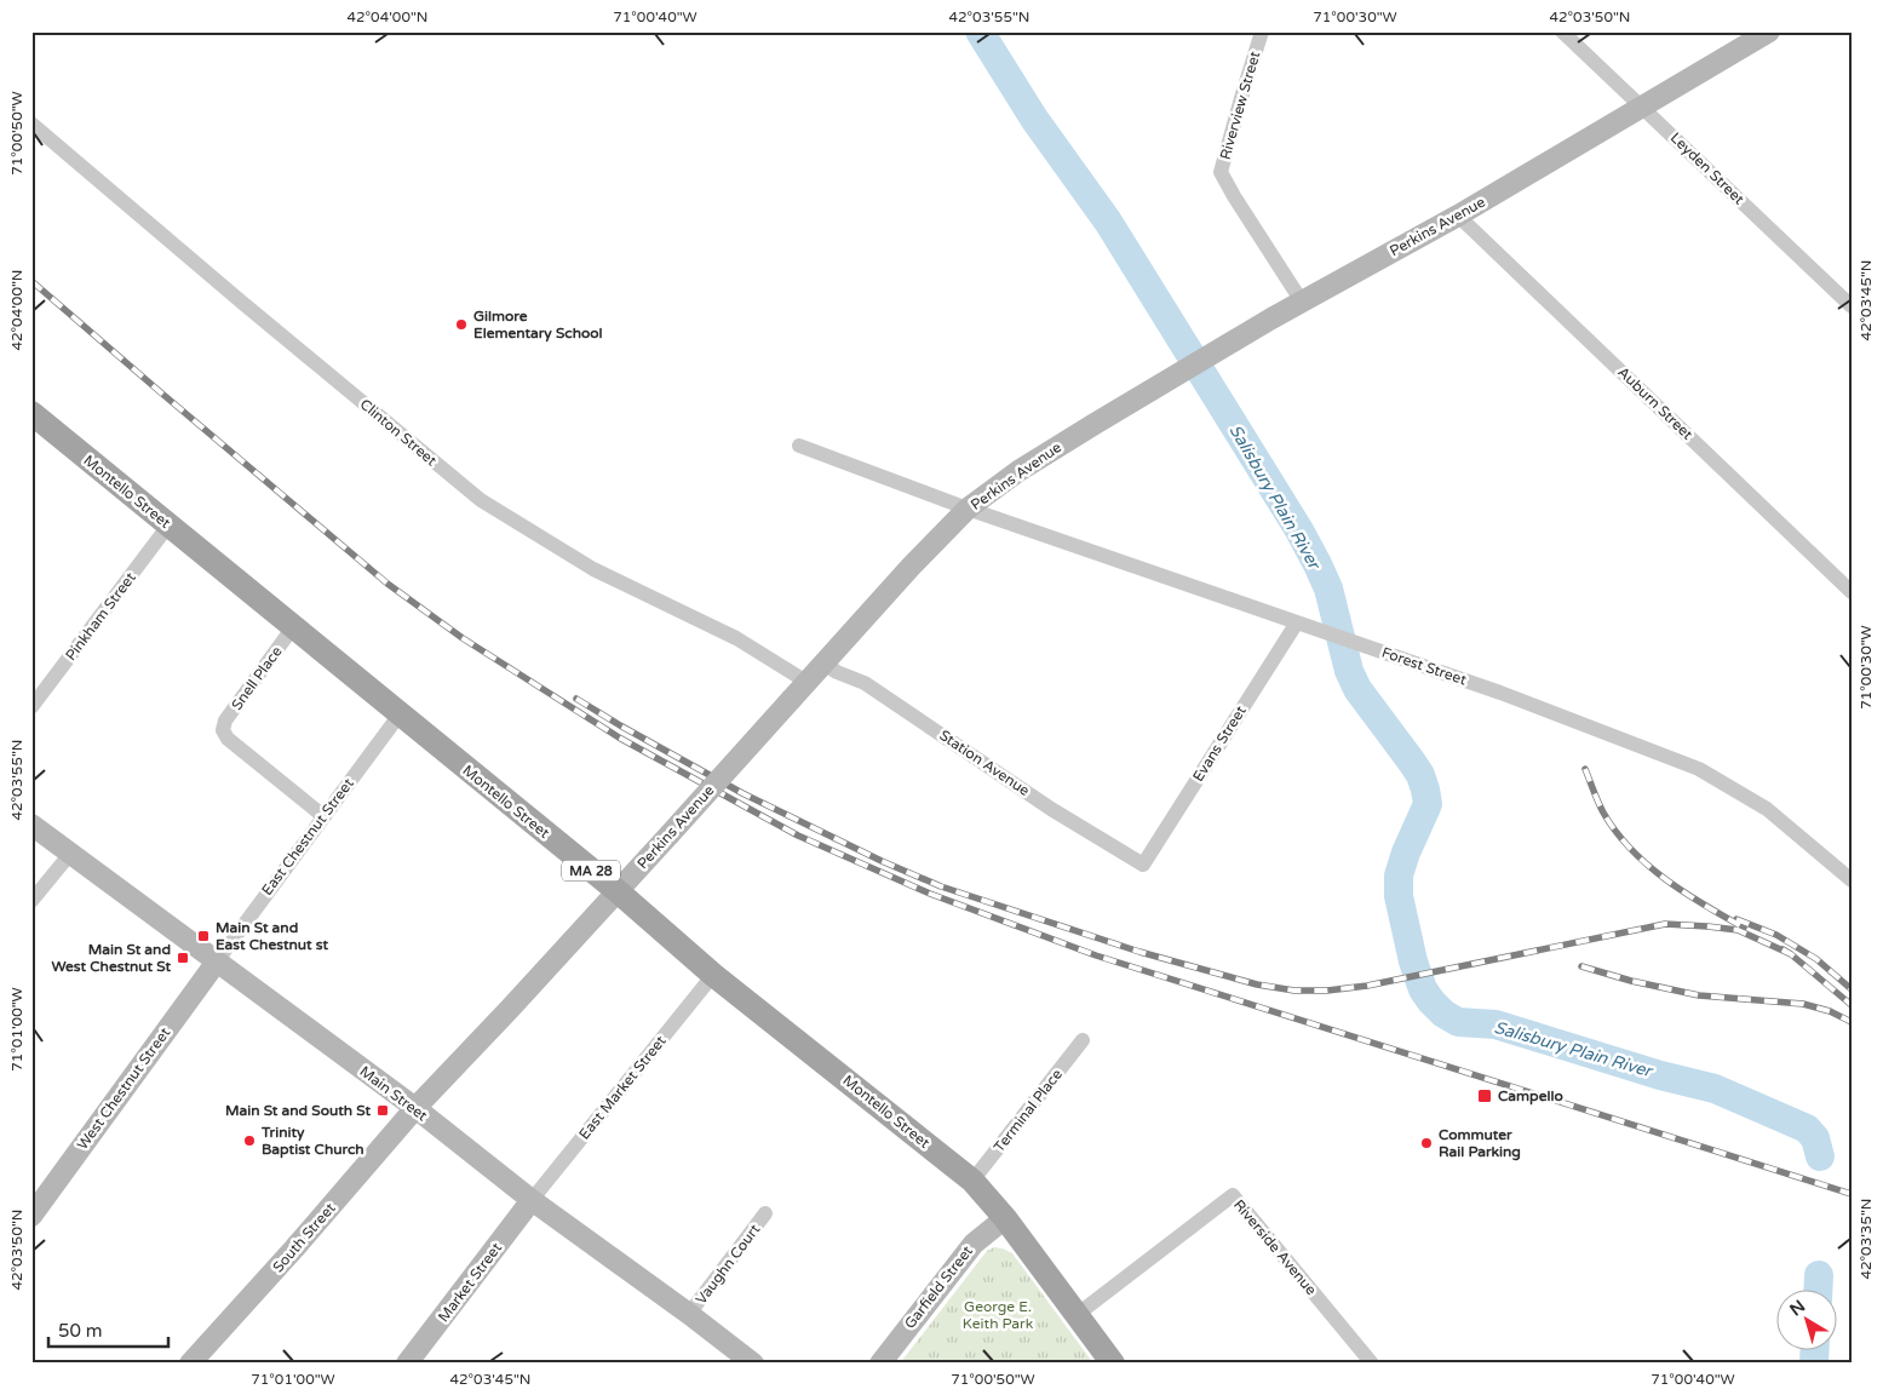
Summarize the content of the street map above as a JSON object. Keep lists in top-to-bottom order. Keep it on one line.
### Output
{"streets":{"main road":["Montello Street","MA 28"],"street":["Riverview Street","Leyden Street","Perkins Avenue","Auburn Street","Clinton Street","Pinkham Street","Forest Street","Snell Place","Evans Street","Station Avenue","East Chestnut Street","East Market Street","West Chestnut Street","Main Street","Terminal Place","South Street","Riverside Avenue","Vaughn Court","Market Street","Garfield Street"]},"crossings":[["Riverview Street","Perkins Avenue"],["Leyden Street","Perkins Avenue"],["Perkins Avenue","Auburn Street"],["Perkins Avenue","Clinton Street"],["Perkins Avenue","Montello Street"],["Perkins Avenue","Forest Street"],["Perkins Avenue","Station Avenue"],["Perkins Avenue","Main Street"],["Perkins Avenue","South Street"],["Montello Street","Pinkham Street"],["Montello Street","Snell Place"],["Montello Street","East Chestnut Street"],["Montello Street","East Market Street"],["Montello Street","Terminal Place"],["Montello Street","Riverside Avenue"],["Montello Street","Garfield Street"],["Forest Street","Evans Street"],["Snell Place","East Chestnut Street"],["Evans Street","Station Avenue"],["East Chestnut Street","West Chestnut Street"],["East Chestnut Street","Main Street"],["East Market Street","Main Street"],["East Market Street","Market Street"],["West Chestnut Street","Main Street"],["Main Street","South Street"],["Main Street","Vaughn Court"],["Main Street","Market Street"]],"water":["Salisbury Plain River"],"parks":["George E. Keith Park"],"places":{"other":["Gilmore Elementary School","Trinity Baptist Church","Commuter Rail Parking"],"transit":["Main St and East Chestnut st","Main St and West Chestnut St","Campello","Main St and South St"]},"scale_bar":"50 m","north":"top left","coordinates":["42°04'00\"N","71°00'40\"W","42°03'55\"N","71°00'30\"W","42°03'50\"N","71°00'50\"W","42°03'45\"N","71°01'00\"W","42°03'35\"N"]}
